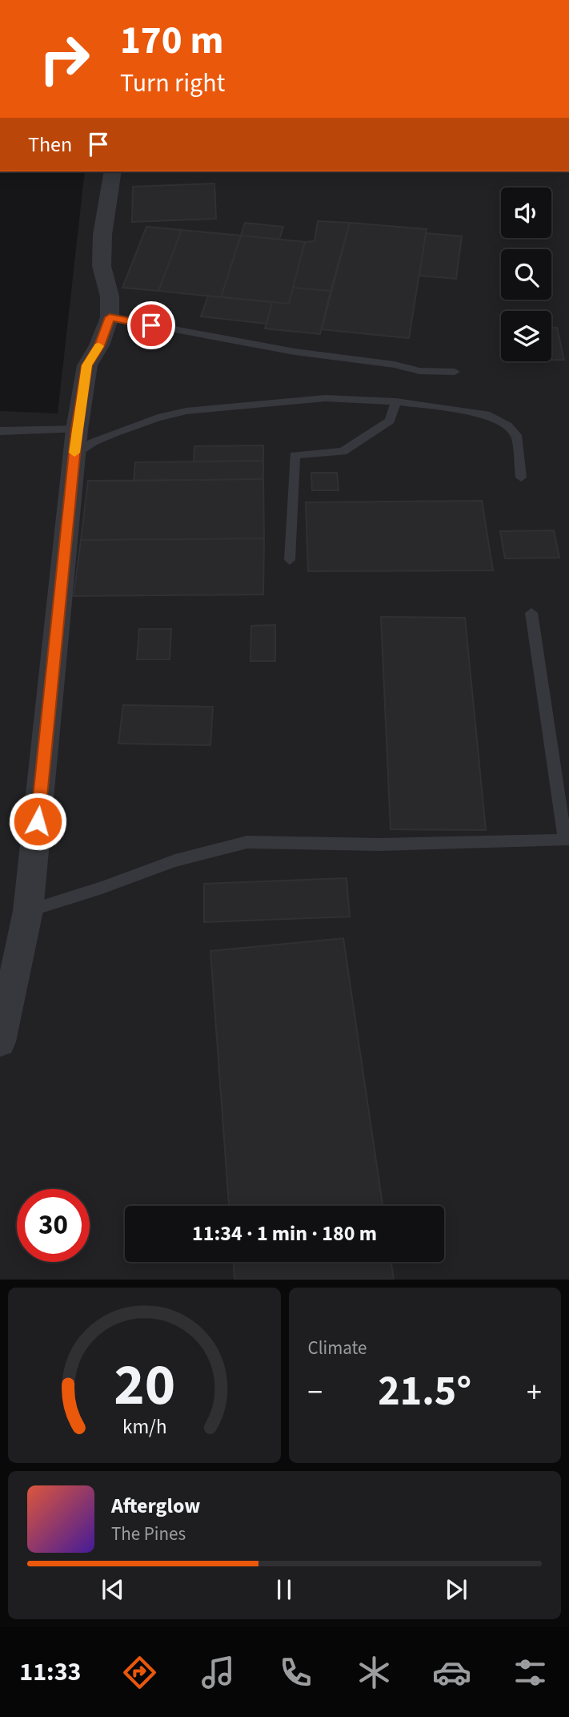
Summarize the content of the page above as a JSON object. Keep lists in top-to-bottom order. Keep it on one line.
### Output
{"page":{"turn":["170 m","Turn right"],"then":"Then","limit":"30","trip":"11:34 · 1 min · 180 m","tile":"Climate","heat":["−","21.5°","+"],"song":["Afterglow","The Pines"],"tabs":"11:33","gauge":["20","km/h"]}}
